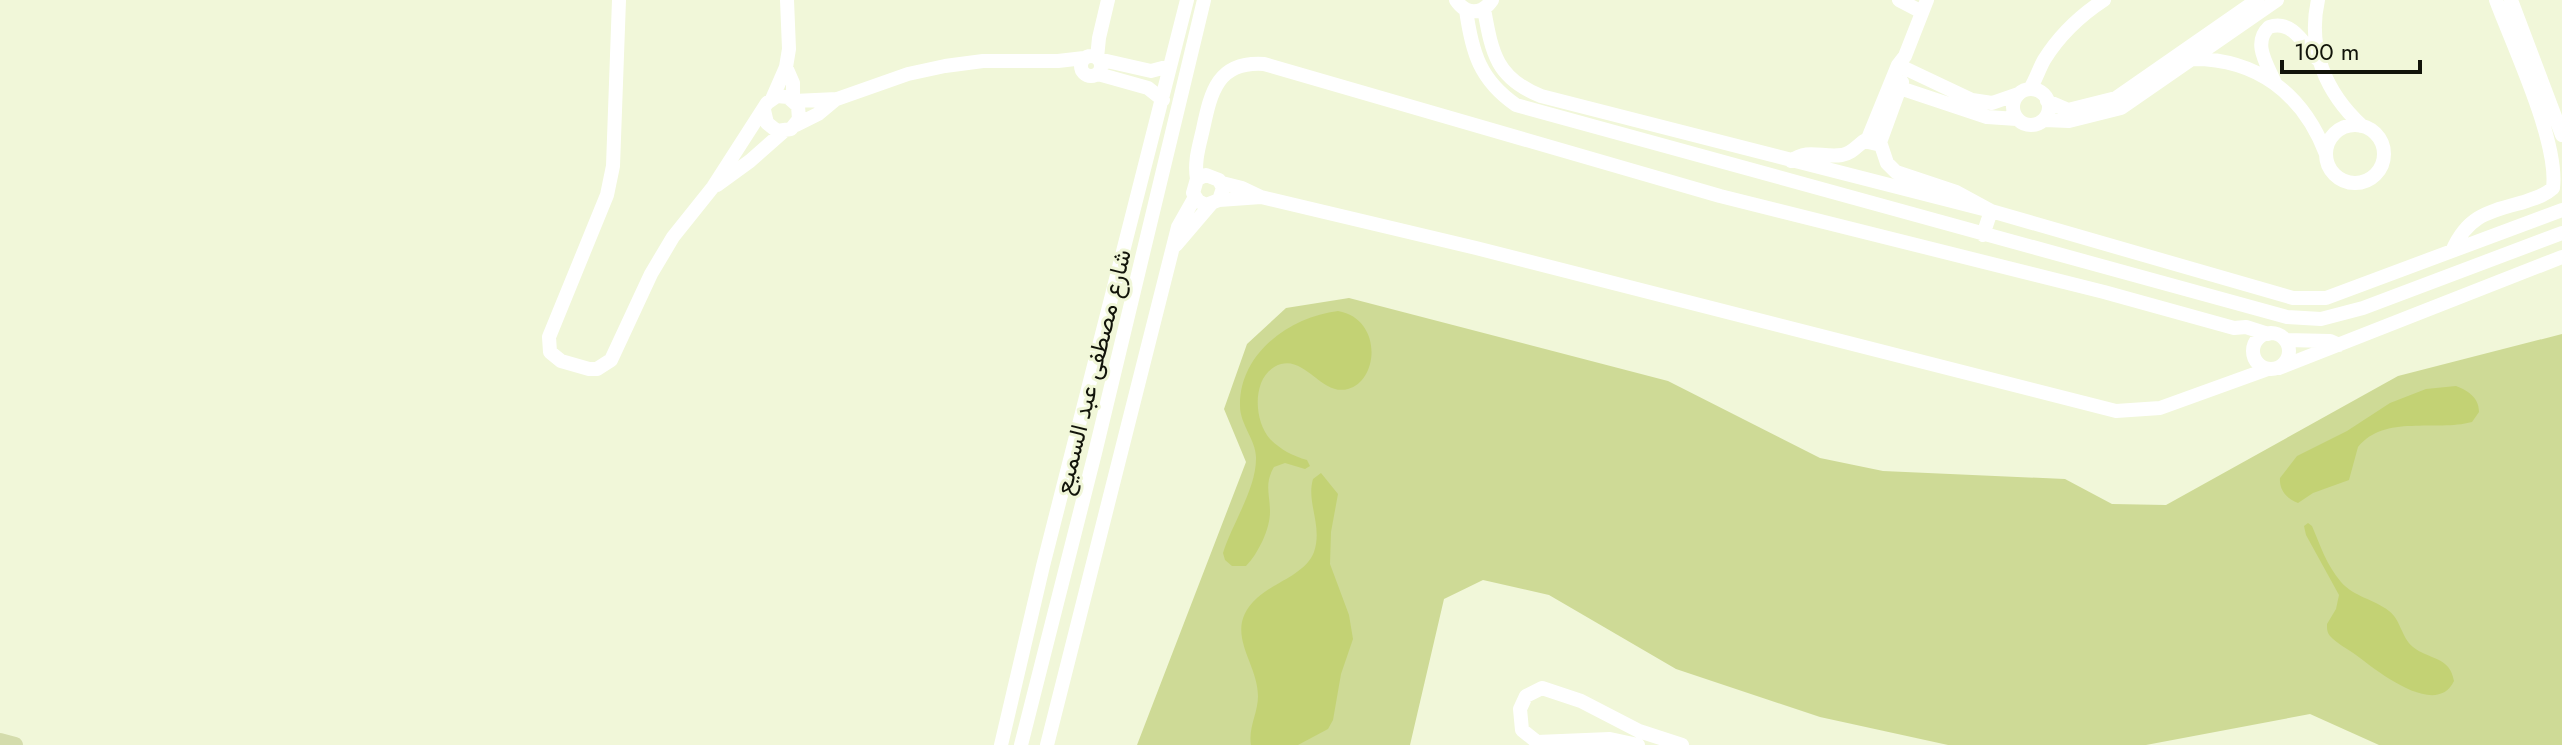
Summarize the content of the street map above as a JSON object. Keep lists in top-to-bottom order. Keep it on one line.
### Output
{"streets":{"street":["شارع مصطفى عبد السميع"]},"scale_bar":"100 m"}
